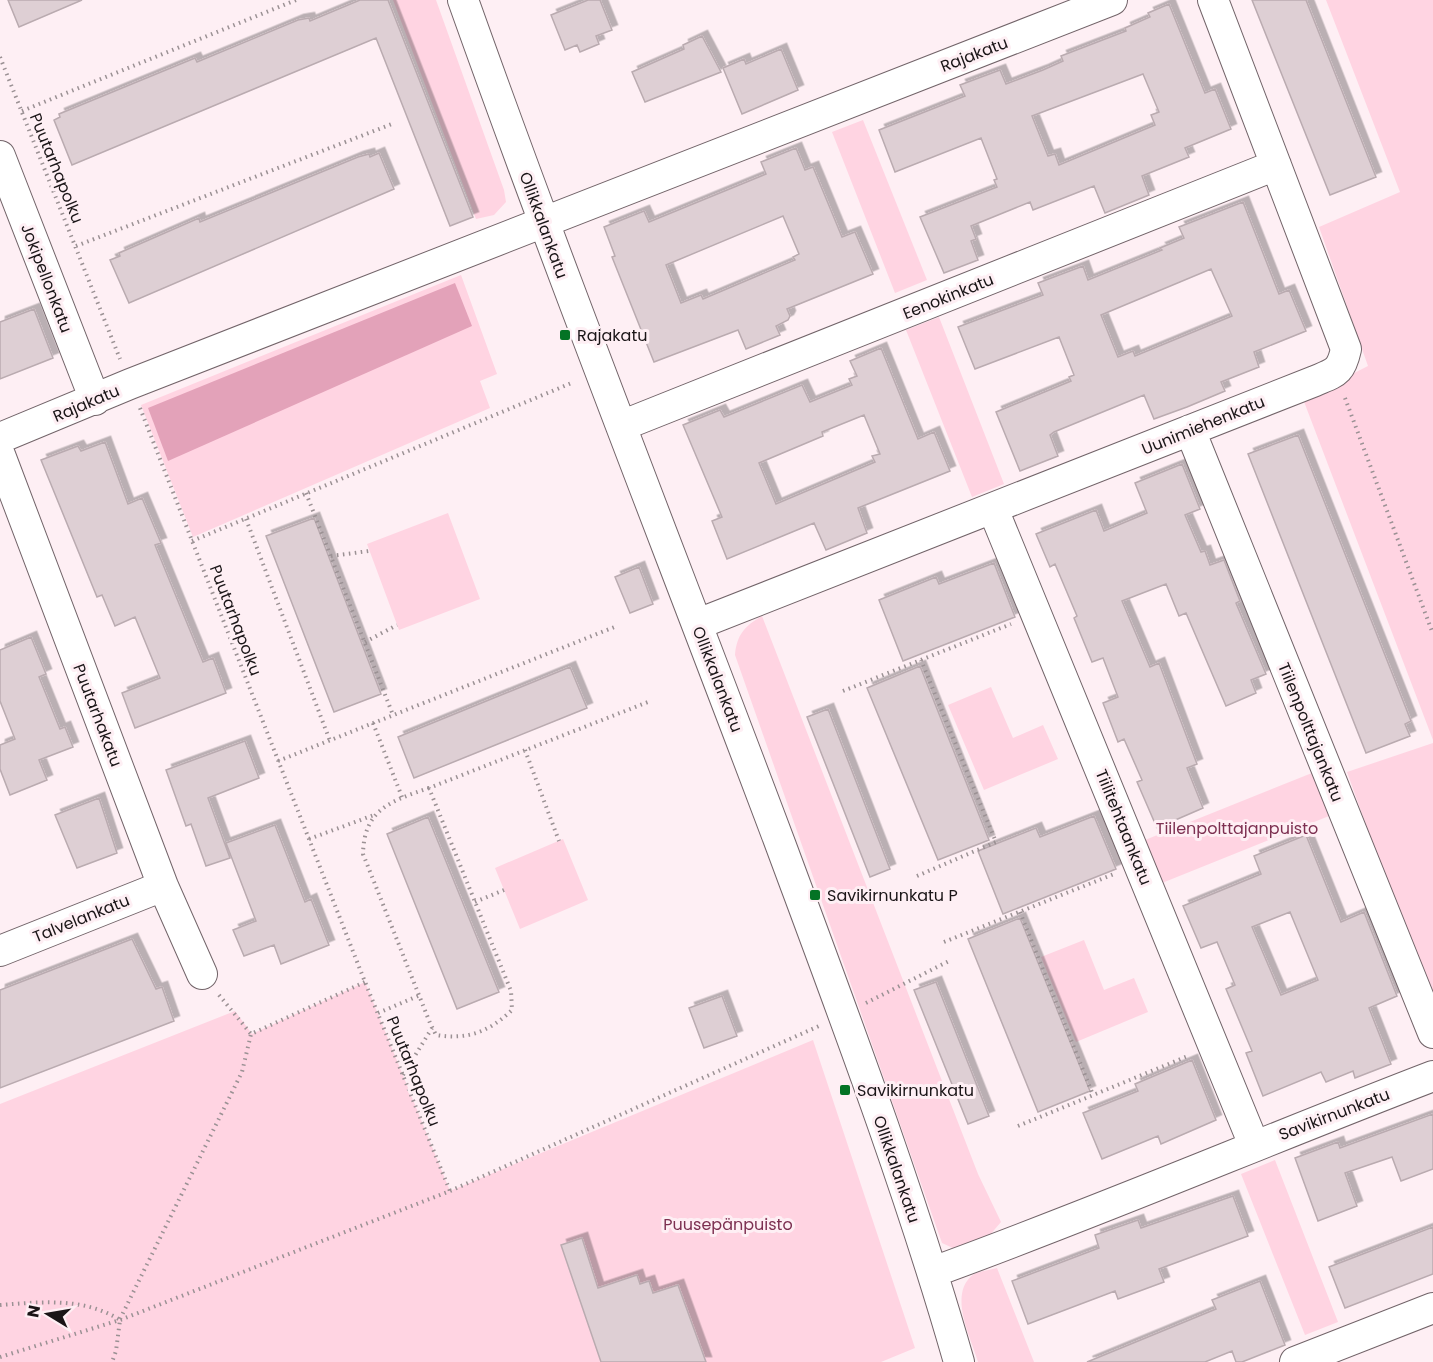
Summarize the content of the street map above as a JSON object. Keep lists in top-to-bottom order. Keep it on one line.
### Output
{"streets":{"street":["Rajakatu","Ollikkalankatu","Jokipellonkatu","Eenokinkatu","Uunimiehenkatu","Puutarhakatu","Tiilenpolttajankatu","Tiilitehtaankatu","Talvelankatu","Savikirnunkatu"],"path":["Puutarhapolku"]},"crossings":[["Rajakatu","Puutarhapolku"],["Rajakatu","Ollikkalankatu"],["Rajakatu","Jokipellonkatu"],["Ollikkalankatu","Eenokinkatu"],["Ollikkalankatu","Uunimiehenkatu"],["Ollikkalankatu","Savikirnunkatu"],["Uunimiehenkatu","Tiilenpolttajankatu"],["Uunimiehenkatu","Tiilitehtaankatu"],["Puutarhakatu","Talvelankatu"],["Tiilitehtaankatu","Savikirnunkatu"]],"parks":["Tiilenpolttajanpuisto","Puusepänpuisto"],"places":{"transit":["Rajakatu","Savikirnunkatu P","Savikirnunkatu"]},"north":"left"}
